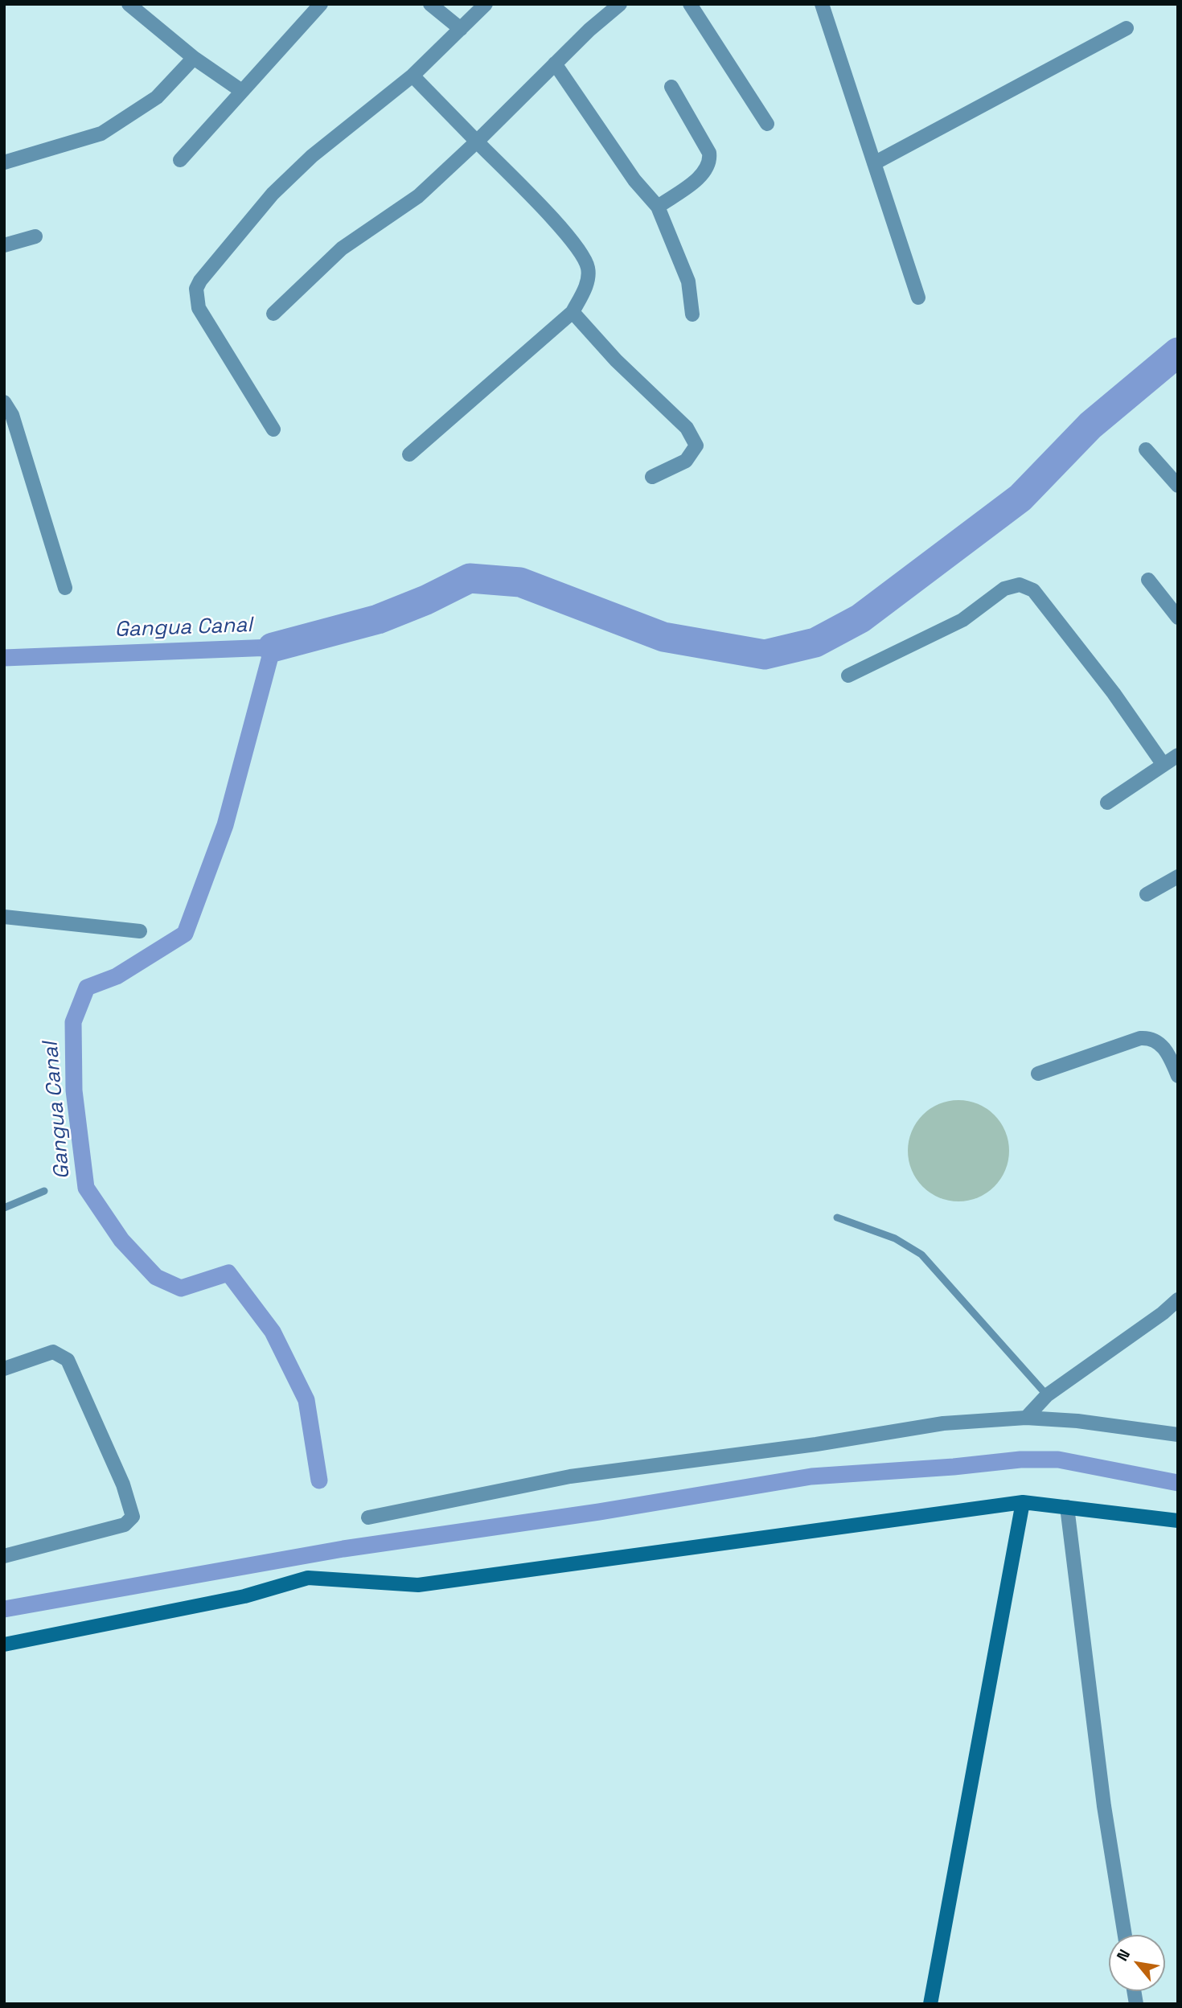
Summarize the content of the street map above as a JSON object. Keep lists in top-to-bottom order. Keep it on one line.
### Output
{"water":["Gangua Canal"],"north":"top left"}
